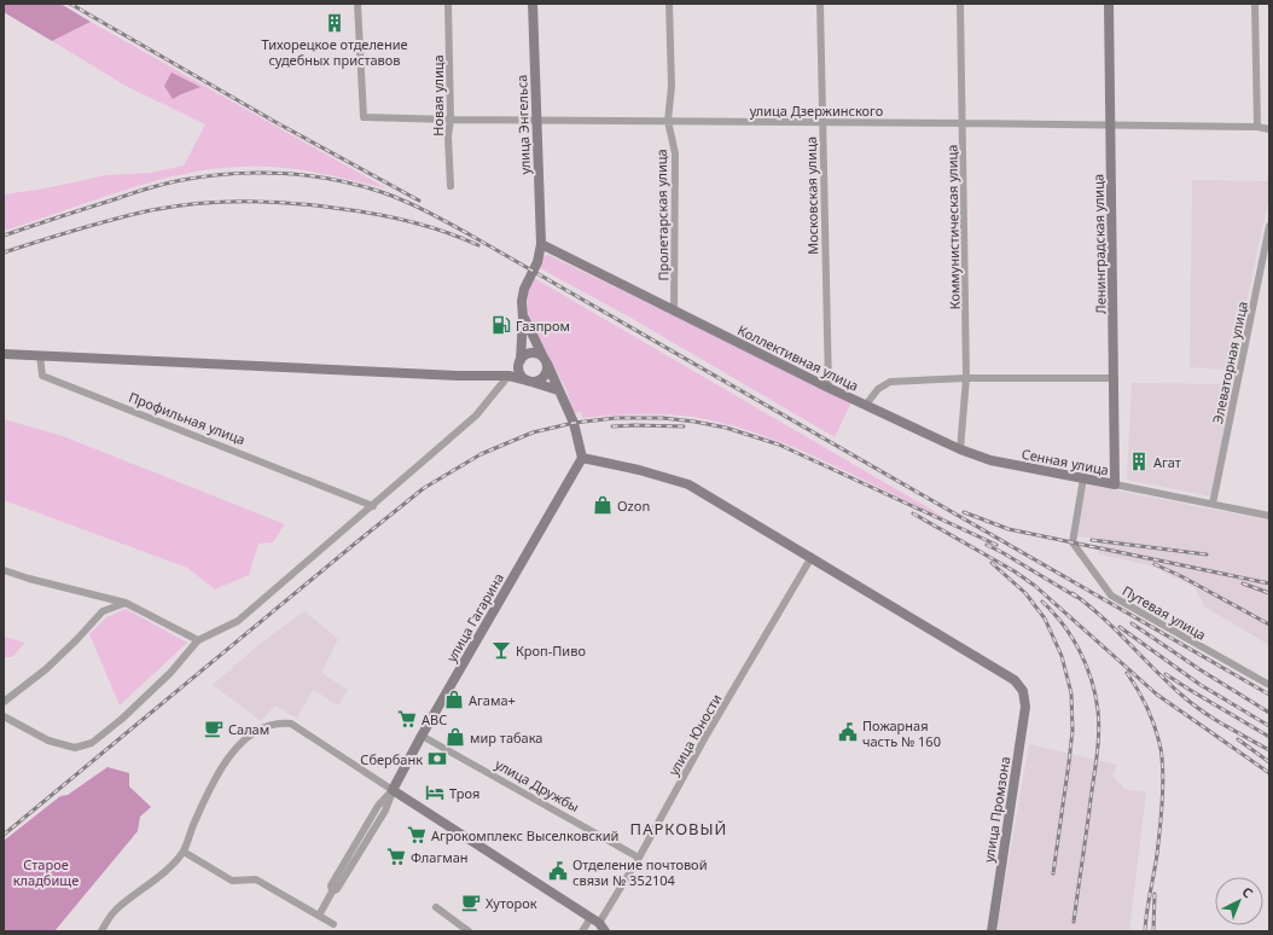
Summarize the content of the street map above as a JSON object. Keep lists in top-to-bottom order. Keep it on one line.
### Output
{"streets":{"main road":["улица Энгельса","Ленинградская улица","Коллективная улица","Сенная улица","улица Гагарина","улица Промзона"],"street":["Новая улица","улица Дзержинского","Московская улица","Пролетарская улица","Коммунистическая улица","Элеваторная улица","Профильная улица","Путевая улица","улица Юности","улица Дружбы"]},"crossings":[["Новая улица","улица Дзержинского"],["улица Дзержинского","улица Энгельса"],["улица Дзержинского","Московская улица"],["улица Дзержинского","Пролетарская улица"],["улица Дзержинского","Коммунистическая улица"],["улица Дзержинского","Ленинградская улица"],["улица Энгельса","Коллективная улица"],["Московская улица","Коллективная улица"],["Пролетарская улица","Коллективная улица"],["Коммунистическая улица","Коллективная улица"],["Коммунистическая улица","Сенная улица"],["Ленинградская улица","Коллективная улица"],["Ленинградская улица","Сенная улица"],["Коллективная улица","Сенная улица"],["Элеваторная улица","Сенная улица"],["Сенная улица","Путевая улица"],["улица Гагарина","улица Дружбы"],["улица Юности","улица Дружбы"],["улица Юности","улица Промзона"]],"districts":["ПАРКОВЫЙ"],"parks":["Старое кладбище"],"places":{"building":["Тихорецкое отделение судебных приставов","Агат"],"fuel station":["Газпром"],"shop":["Ozon","Агама+","мир табака"],"bar":["Кроп-Пиво"],"supermarket":["ABC","Агрокомплекс Выселковский","Флагман"],"cafe":["Салам","Хуторок"],"public building":["Пожарная часть № 160","Отделение почтовой связи № 352104"],"bank":["Сбербанк"],"hotel":["Троя"]},"north":"top right"}
